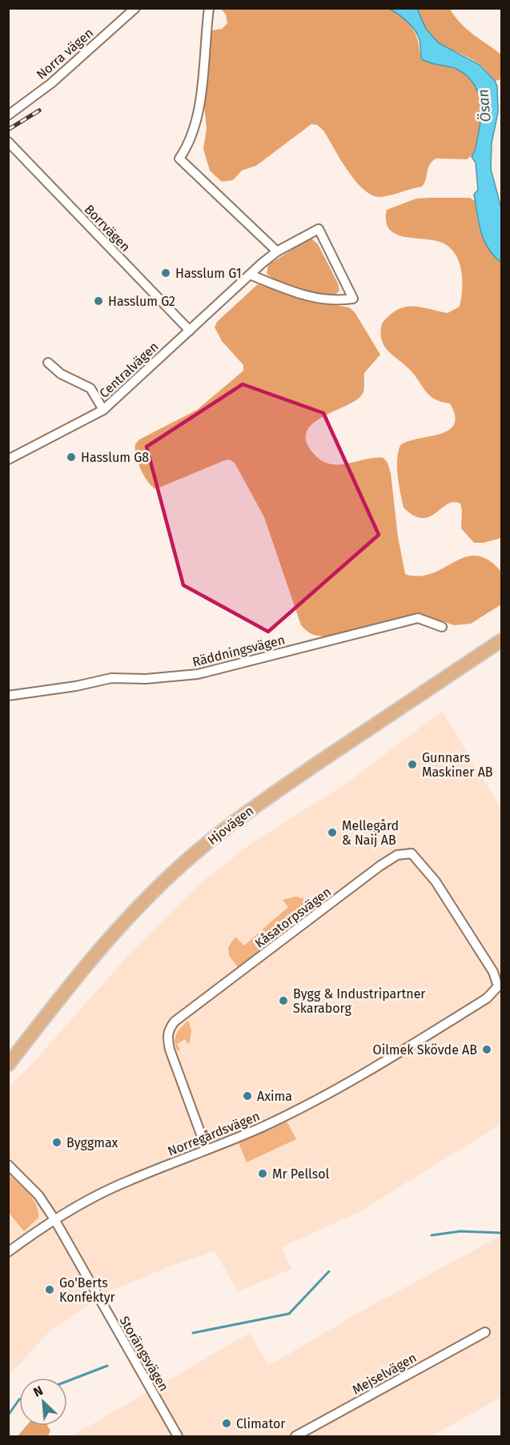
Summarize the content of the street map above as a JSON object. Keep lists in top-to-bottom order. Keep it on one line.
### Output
{"streets":{"main road":["Hjovägen"],"street":["Norra vägen","Borrvägen","Centralvägen","Räddningsvägen","Kåsatorpsvägen","Norregårdsvägen","Storängsvägen","Mejselvägen"]},"crossings":[["Borrvägen","Centralvägen"],["Kåsatorpsvägen","Norregårdsvägen"],["Norregårdsvägen","Storängsvägen"]],"water":["Ösan"],"places":["Hasslum G1","Hasslum G2","Hasslum G8","Gunnars Maskiner AB","Mellegård & Naij AB","Bygg & Industripartner Skaraborg","Oilmek Skövde AB","Axima","Byggmax","Mr Pellsol","Go'Berts Konfektyr","Climator"],"north":"top left"}
